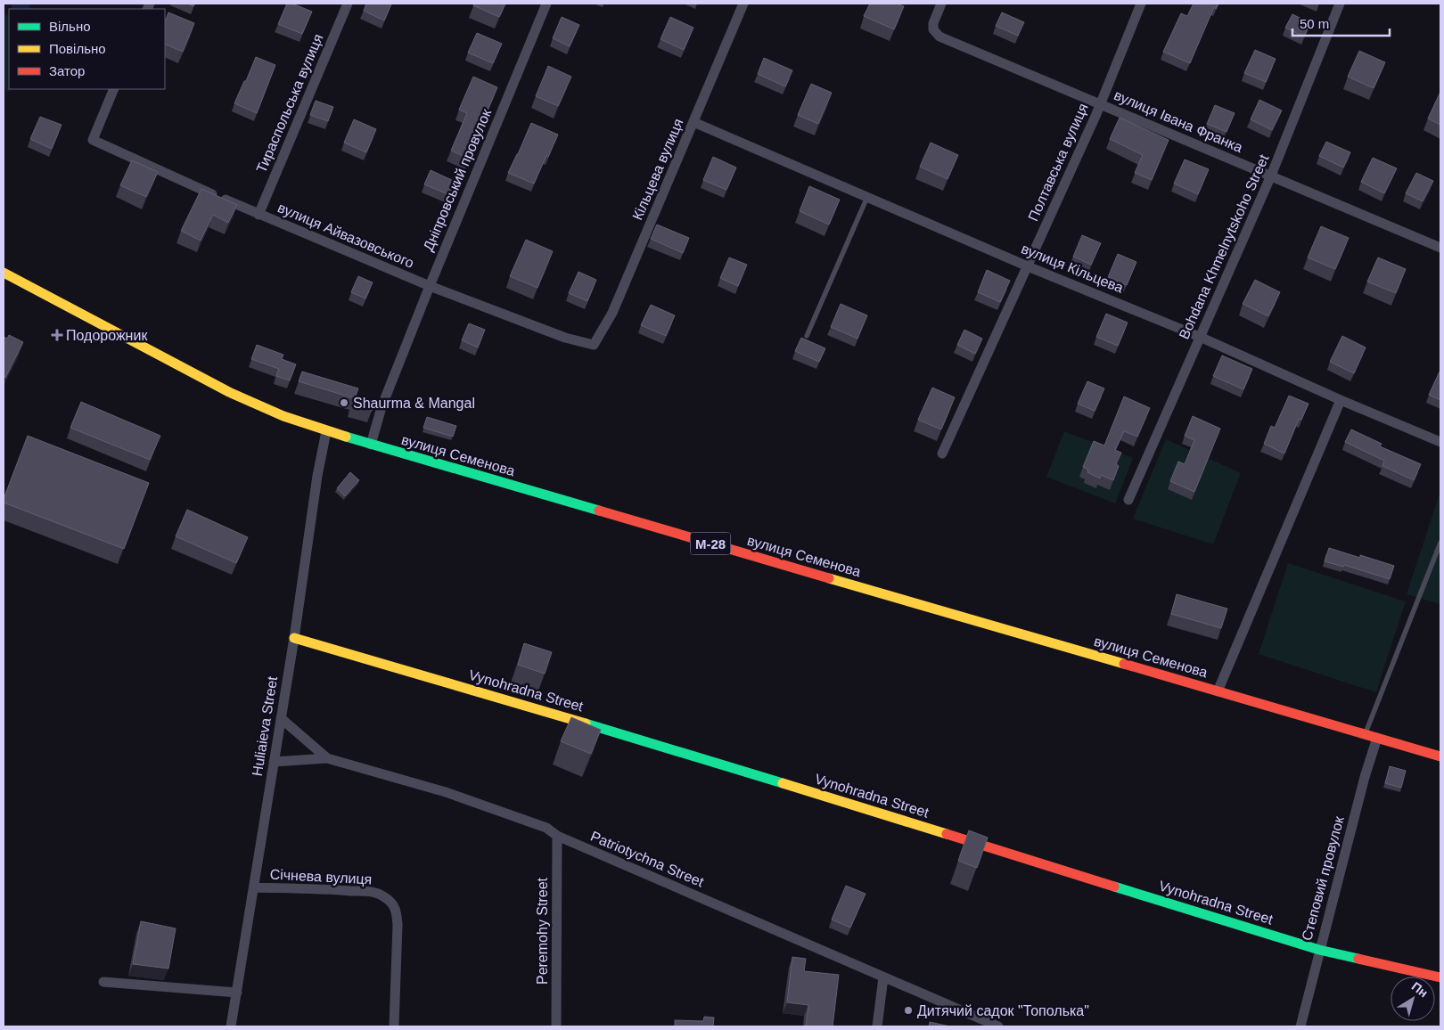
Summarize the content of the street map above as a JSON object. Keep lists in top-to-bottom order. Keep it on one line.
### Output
{"streets":{"main road":["вулиця Семенова","М-28","Vynohradna Street"],"street":["Тираспольська вулиця","вулиця Івана Франка","Полтавська вулиця","Кільцева вулиця","Дніпровський провулок","вулиця Айвазовського","Bohdana Khmelnytskoho Street","вулиця Кільцева","Huliaieva Street","Patriotychna Street","Січнева вулиця","Степовий провулок","Peremohy Street"]},"crossings":[["Тираспольська вулиця","вулиця Айвазовського"],["вулиця Івана Франка","Полтавська вулиця"],["вулиця Івана Франка","Bohdana Khmelnytskoho Street"],["Полтавська вулиця","вулиця Кільцева"],["Кільцева вулиця","вулиця Айвазовського"],["Кільцева вулиця","вулиця Кільцева"],["Дніпровський провулок","вулиця Айвазовського"],["Дніпровський провулок","вулиця Семенова"],["Bohdana Khmelnytskoho Street","вулиця Кільцева"],["вулиця Семенова","Huliaieva Street"],["вулиця Семенова","Степовий провулок"],["Vynohradna Street","Huliaieva Street"],["Vynohradna Street","Степовий провулок"],["Huliaieva Street","Patriotychna Street"],["Huliaieva Street","Січнева вулиця"],["Patriotychna Street","Peremohy Street"]],"places":{"health":["Подорожник"],"other":["Shaurma & Mangal","Дитячий садок \"Тополька\""]},"legend":["Вільно","Повільно","Затор"],"scale_bar":"50 m","north":"top right"}
